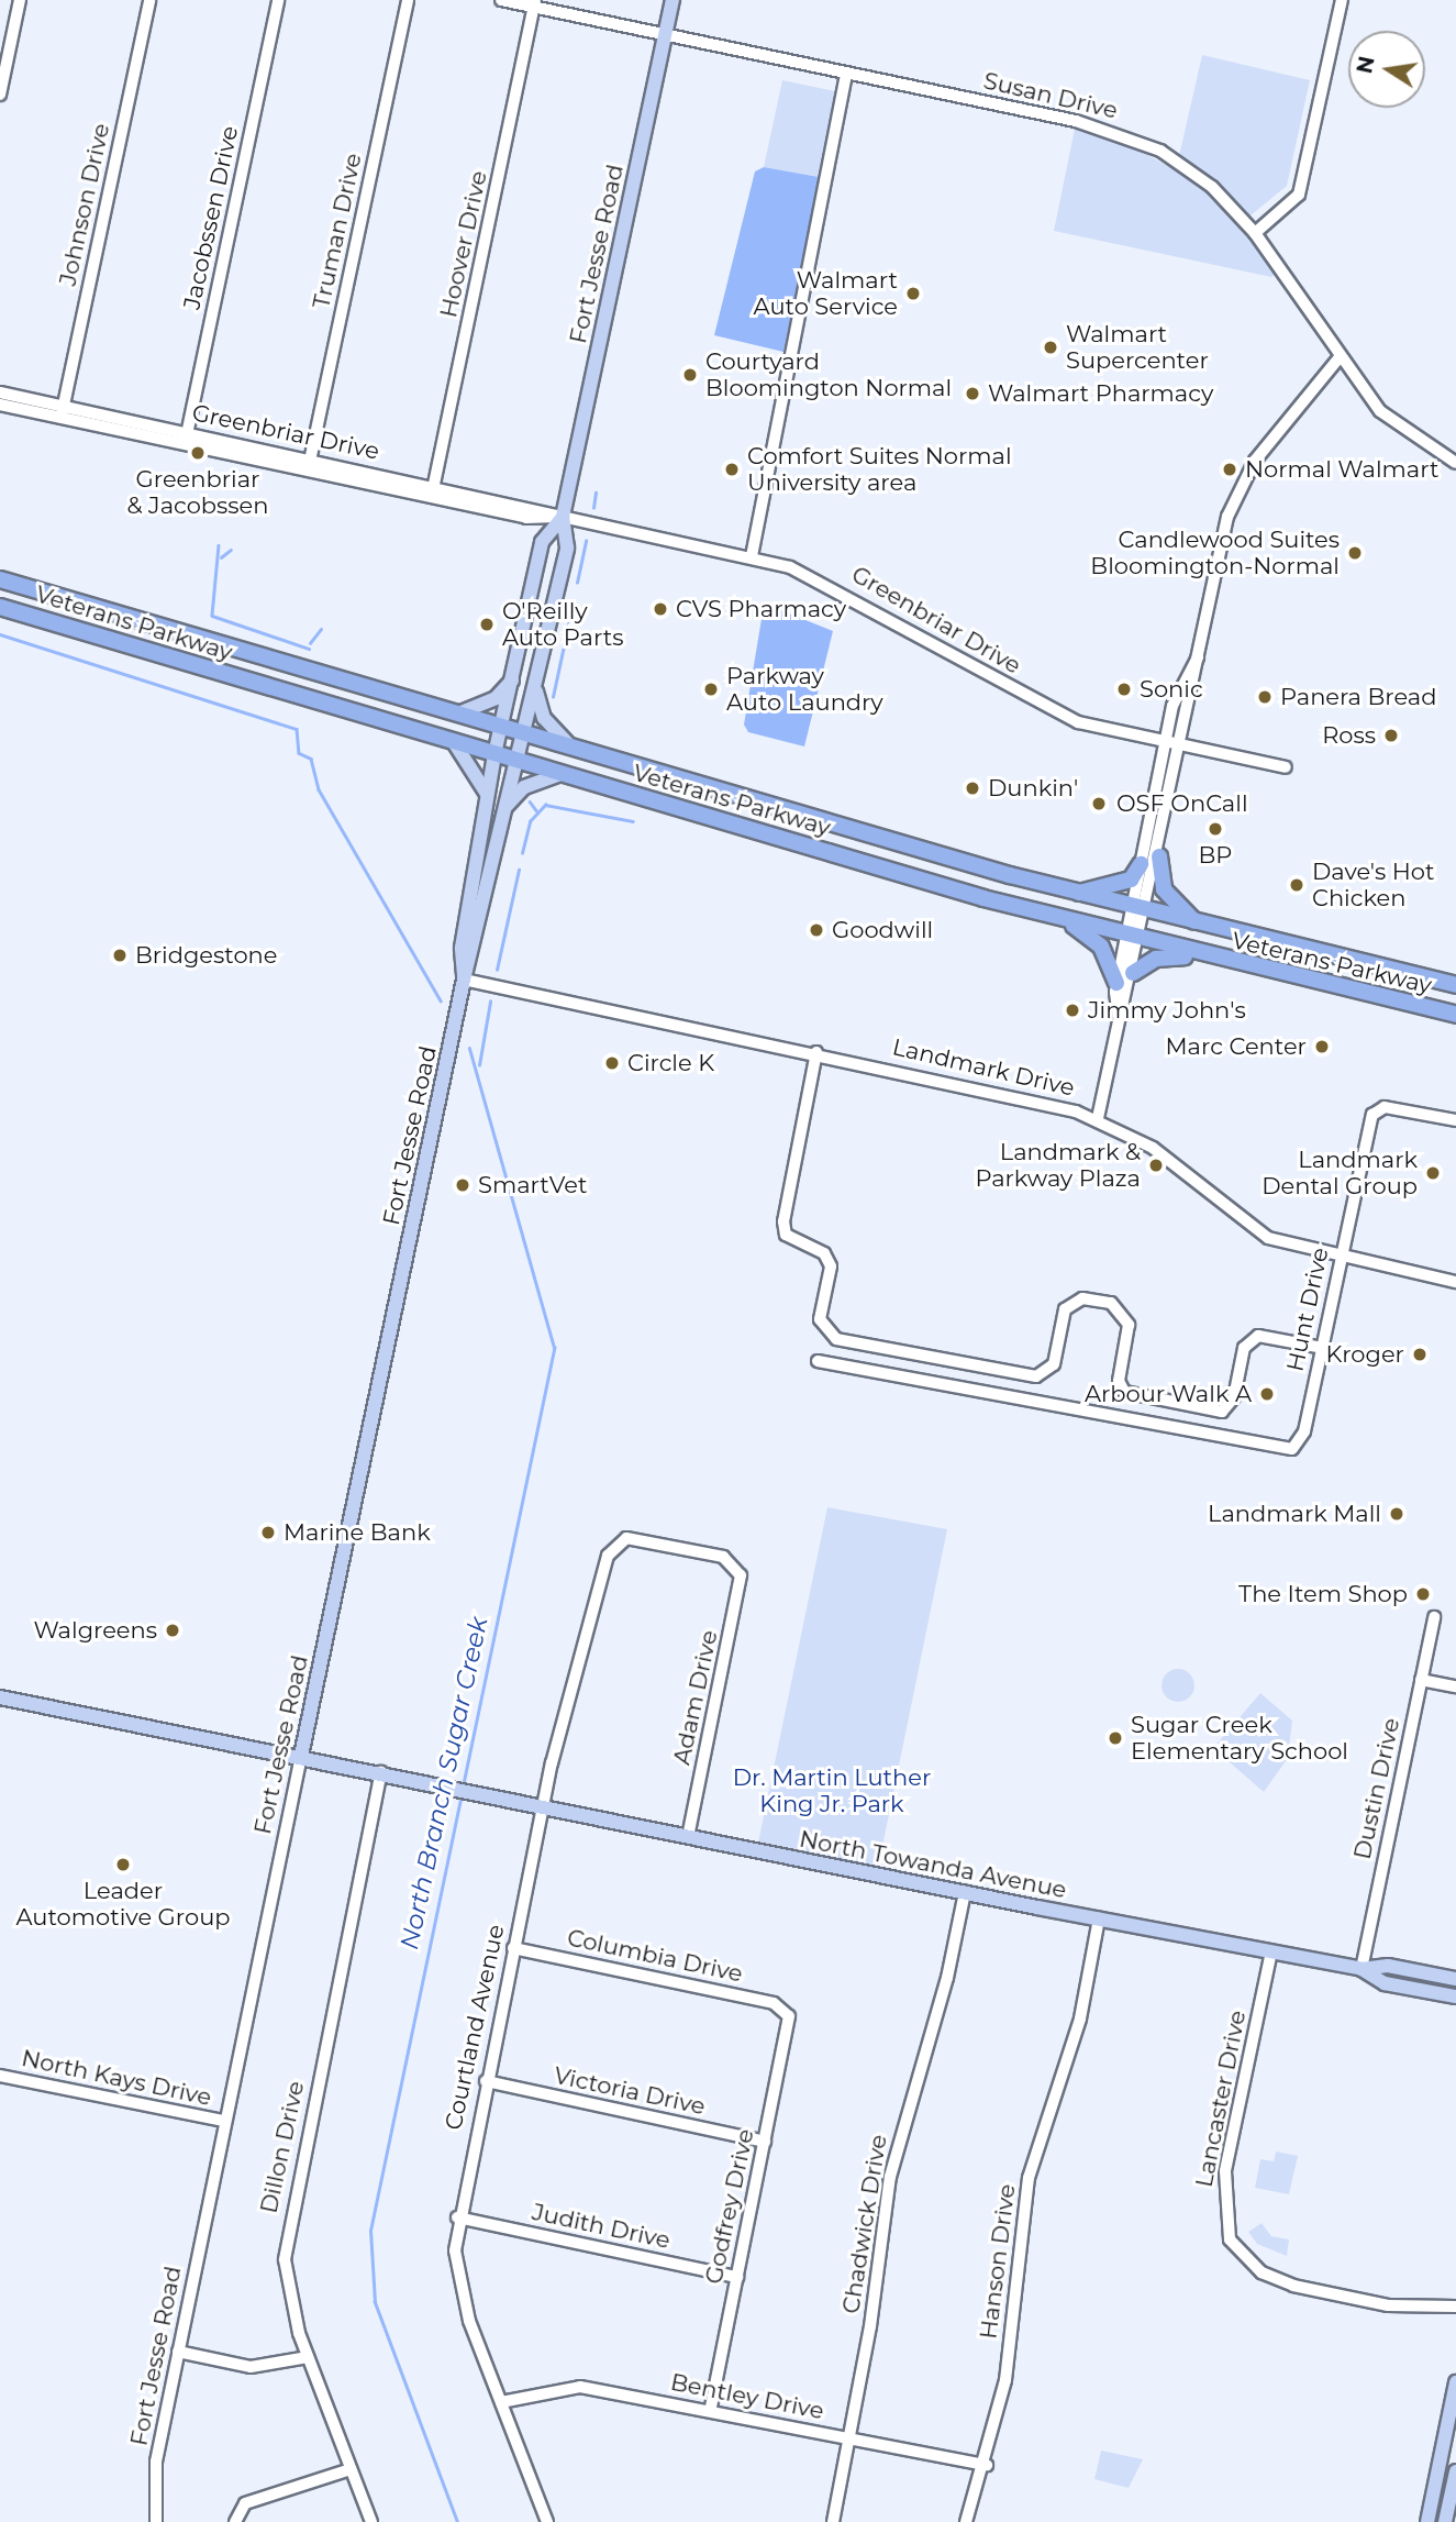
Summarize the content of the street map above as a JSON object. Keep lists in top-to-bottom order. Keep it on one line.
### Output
{"streets":{"highway":["Veterans Parkway"],"main road":["Fort Jesse Road","North Towanda Avenue"],"street":["Susan Drive","Johnson Drive","Jacobssen Drive","Truman Drive","Hoover Drive","Greenbriar Drive","Landmark Drive","Hunt Drive","Adam Drive","Dustin Drive","Columbia Drive","Courtland Avenue","North Kays Drive","Victoria Drive","Lancaster Drive","Dillon Drive","Godfrey Drive","Chadwick Drive","Judith Drive","Hanson Drive","Bentley Drive"]},"crossings":[["Susan Drive","Hoover Drive"],["Susan Drive","Fort Jesse Road"],["Johnson Drive","Greenbriar Drive"],["Jacobssen Drive","Greenbriar Drive"],["Truman Drive","Greenbriar Drive"],["Hoover Drive","Greenbriar Drive"],["Fort Jesse Road","Greenbriar Drive"],["Fort Jesse Road","Veterans Parkway"],["Fort Jesse Road","Landmark Drive"],["Fort Jesse Road","North Towanda Avenue"],["Fort Jesse Road","North Kays Drive"],["Landmark Drive","Hunt Drive"],["Adam Drive","North Towanda Avenue"],["Adam Drive","Courtland Avenue"],["Dustin Drive","North Towanda Avenue"],["North Towanda Avenue","Courtland Avenue"],["North Towanda Avenue","Lancaster Drive"],["North Towanda Avenue","Dillon Drive"],["North Towanda Avenue","Chadwick Drive"],["North Towanda Avenue","Hanson Drive"],["Columbia Drive","Courtland Avenue"],["Columbia Drive","Godfrey Drive"],["Courtland Avenue","Victoria Drive"],["Courtland Avenue","Judith Drive"],["Courtland Avenue","Bentley Drive"],["Victoria Drive","Godfrey Drive"],["Godfrey Drive","Judith Drive"],["Godfrey Drive","Bentley Drive"],["Chadwick Drive","Bentley Drive"],["Hanson Drive","Bentley Drive"]],"water":["North Branch Sugar Creek"],"parks":["Dr. Martin Luther King Jr. Park"],"places":["Walmart Auto Service","Walmart Supercenter","Courtyard Bloomington Normal","Walmart Pharmacy","Greenbriar & Jacobssen","Comfort Suites Normal University area","Normal Walmart","Candlewood Suites Bloomington-Normal","CVS Pharmacy","O'Reilly Auto Parts","Parkway Auto Laundry","Sonic","Panera Bread","Ross","Dunkin'","OSF OnCall","BP","Dave's Hot Chicken","Goodwill","Bridgestone","Jimmy John's","Marc Center","Circle K","Landmark & Parkway Plaza","Landmark Dental Group","SmartVet","Kroger","Arbour Walk A","Landmark Mall","Marine Bank","The Item Shop","Walgreens","Sugar Creek Elementary School","Leader Automotive Group"],"north":"left"}
